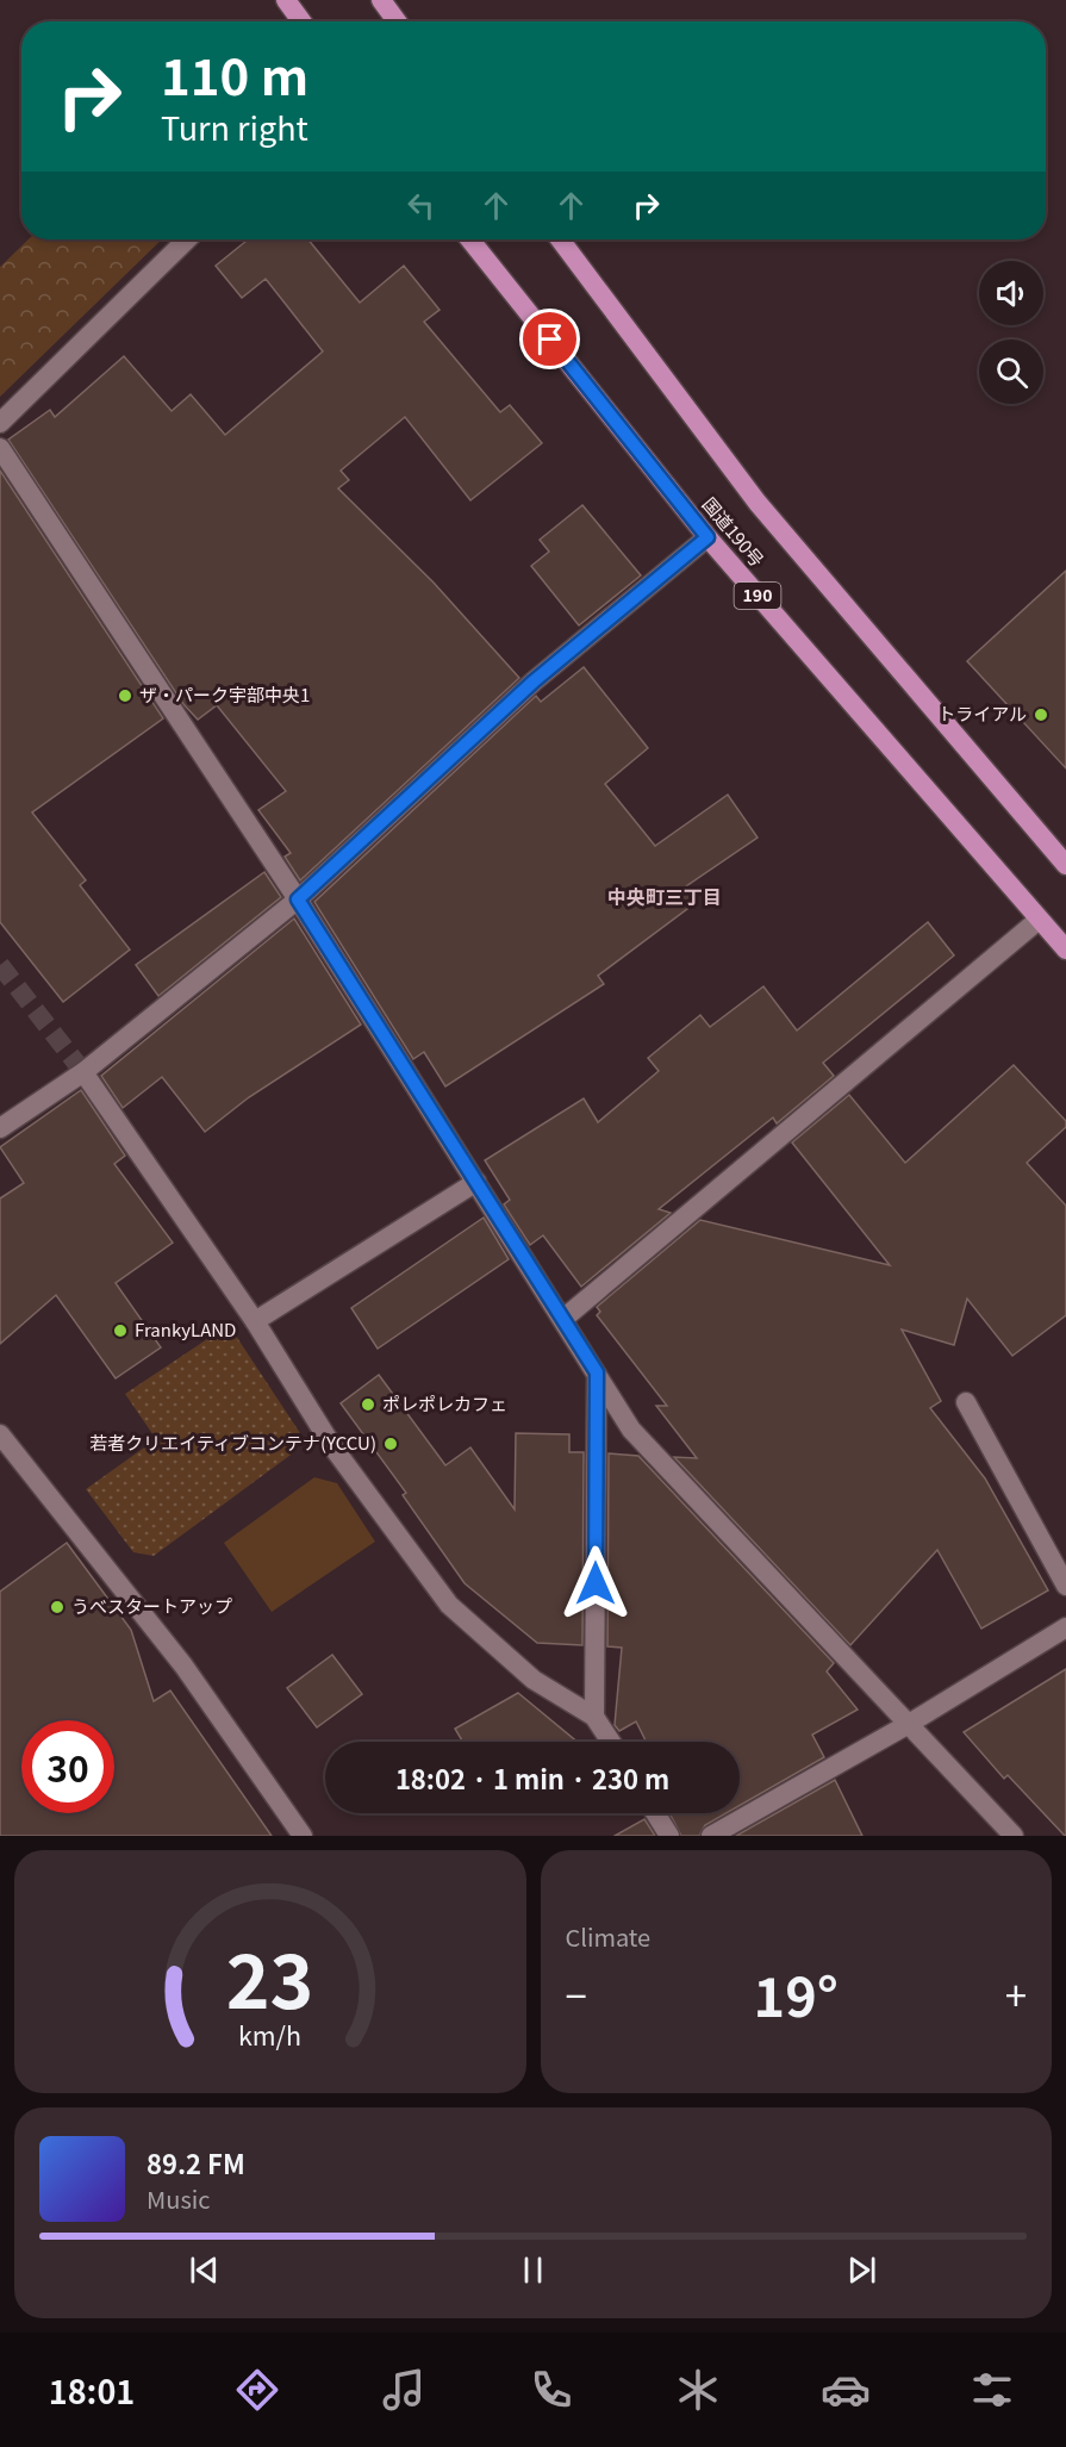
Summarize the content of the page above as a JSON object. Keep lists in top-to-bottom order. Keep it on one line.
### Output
{"streets":{"highway":["国道190号","190"]},"districts":["中央町三丁目"],"places":["ザ・パーク宇部中央1","トライアル","FrankyLAND","ポレポレカフェ","若者クリエイティブコンテナ(YCCU)","うべスタートアップ"],"page":{"turn":["110 m","Turn right"],"limit":"30","trip":"18:02 · 1 min · 230 m","tile":"Climate","heat":["−","19°","+"],"song":["89.2 FM","Music"],"tabs":"18:01","gauge":["23","km/h"]}}
